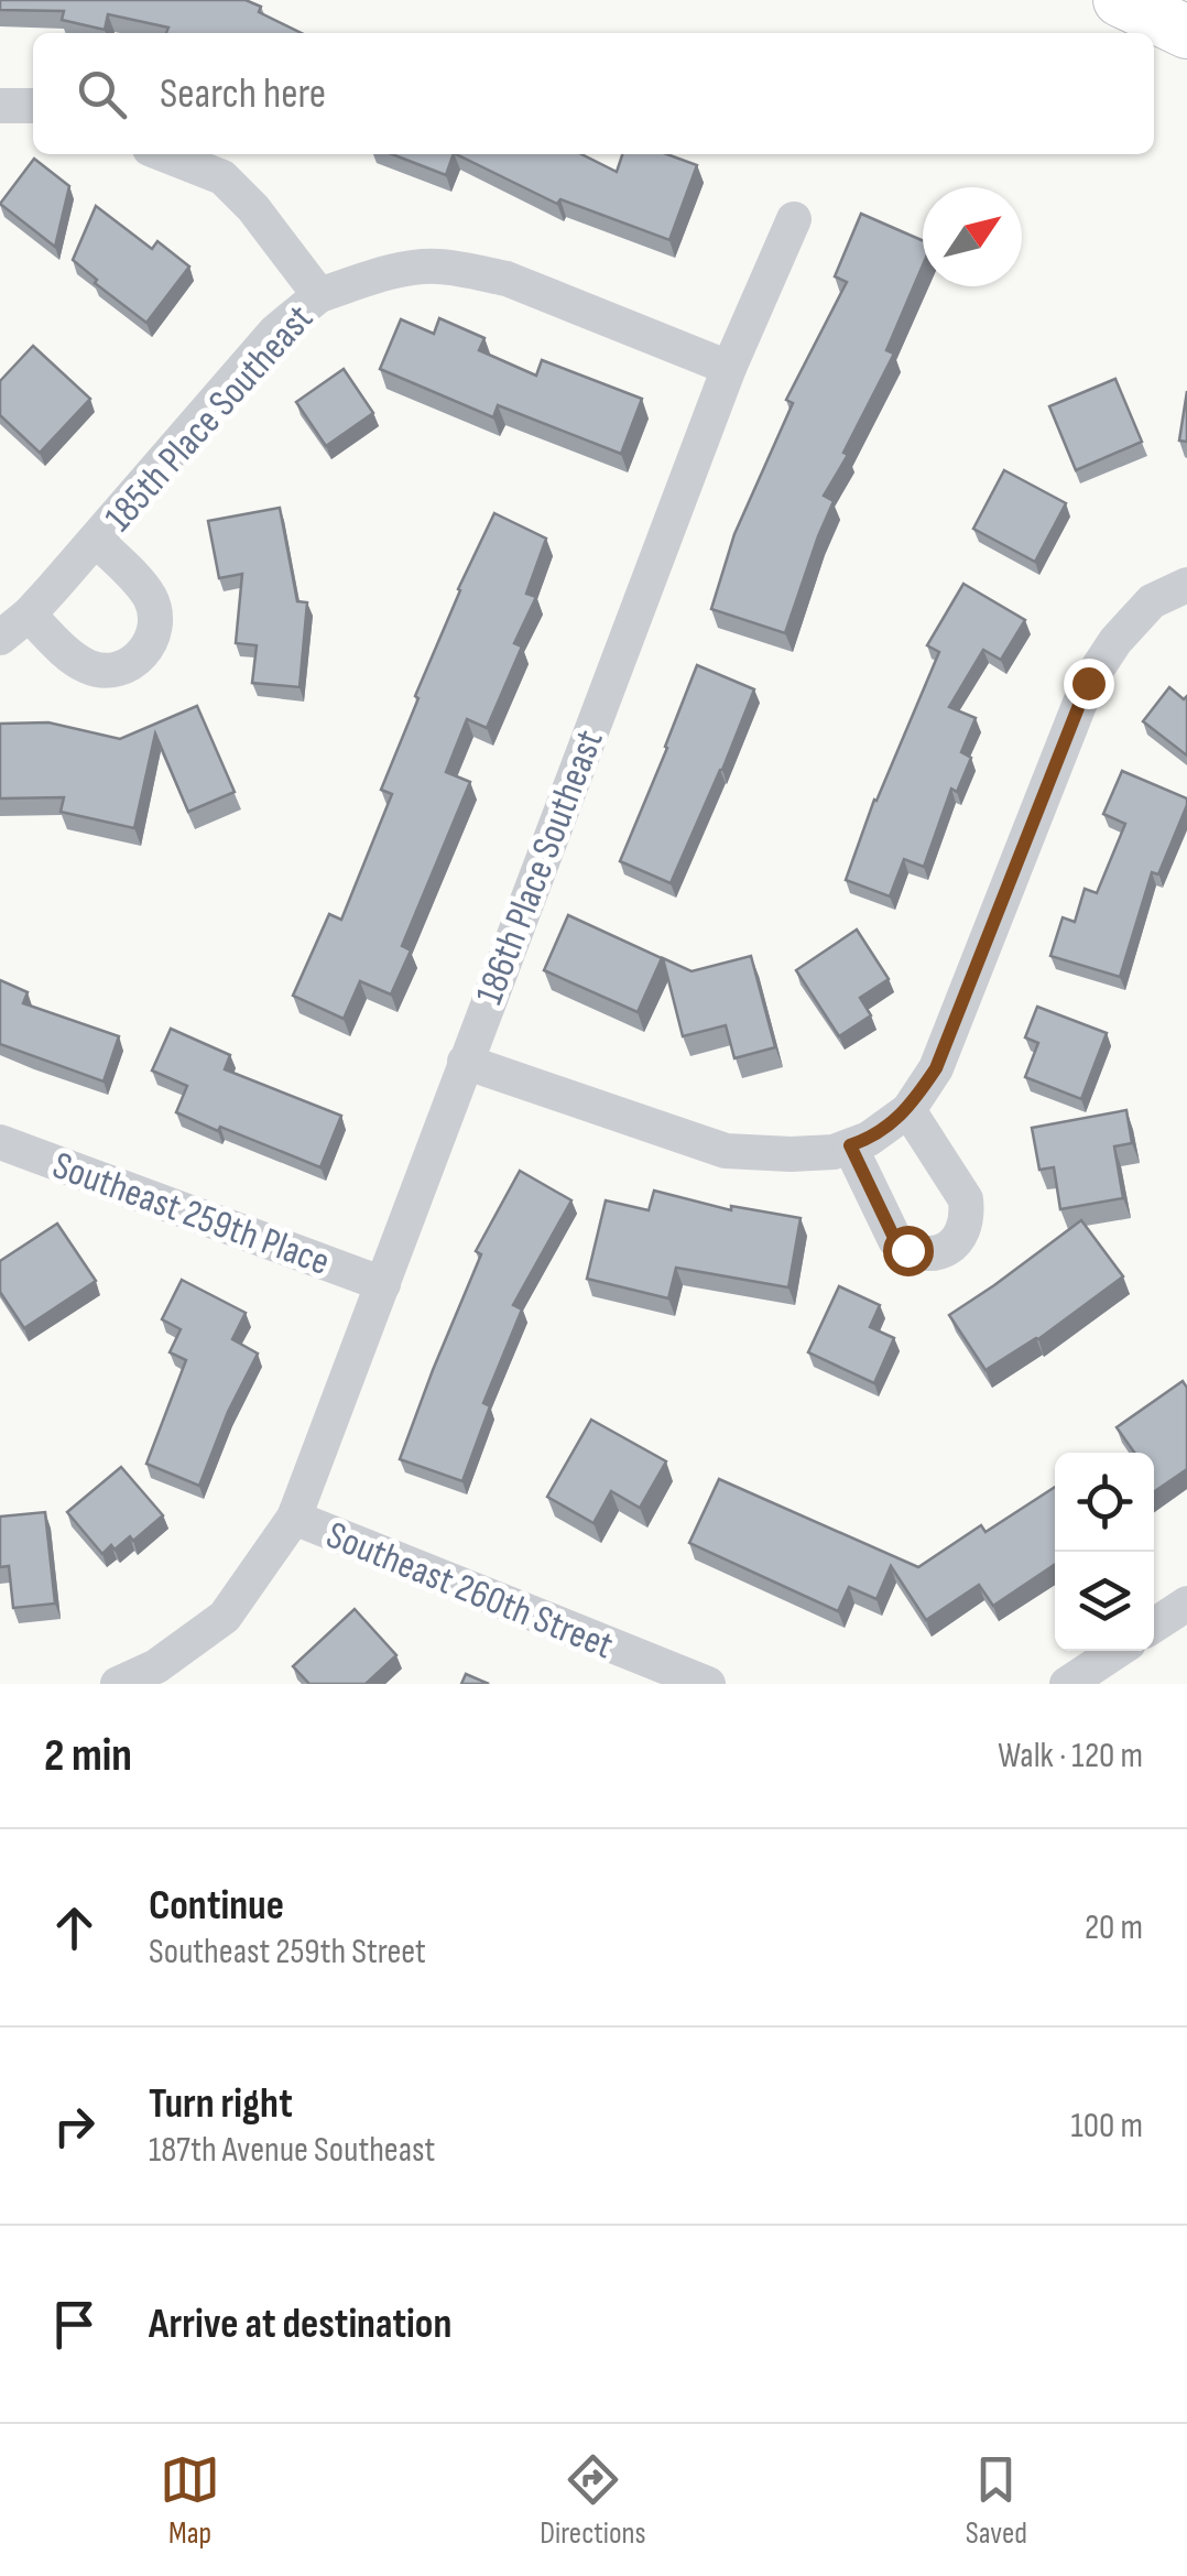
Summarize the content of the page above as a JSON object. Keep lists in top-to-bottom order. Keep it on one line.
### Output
{"streets":{"street":["185th Place Southeast","186th Place Southeast","Southeast 259th Place","Southeast 260th Street"]},"crossings":[["186th Place Southeast","Southeast 259th Place"],["186th Place Southeast","Southeast 260th Street"]],"north":"top right","page":{"search":"Search here","heading":["2 min","Walk · 120 m"],"list":[["Continue","Southeast 259th Street","20 m"],["Turn right","187th Avenue Southeast","100 m"],"Arrive at destination"],"nav":["Map","Directions","Saved"]}}
